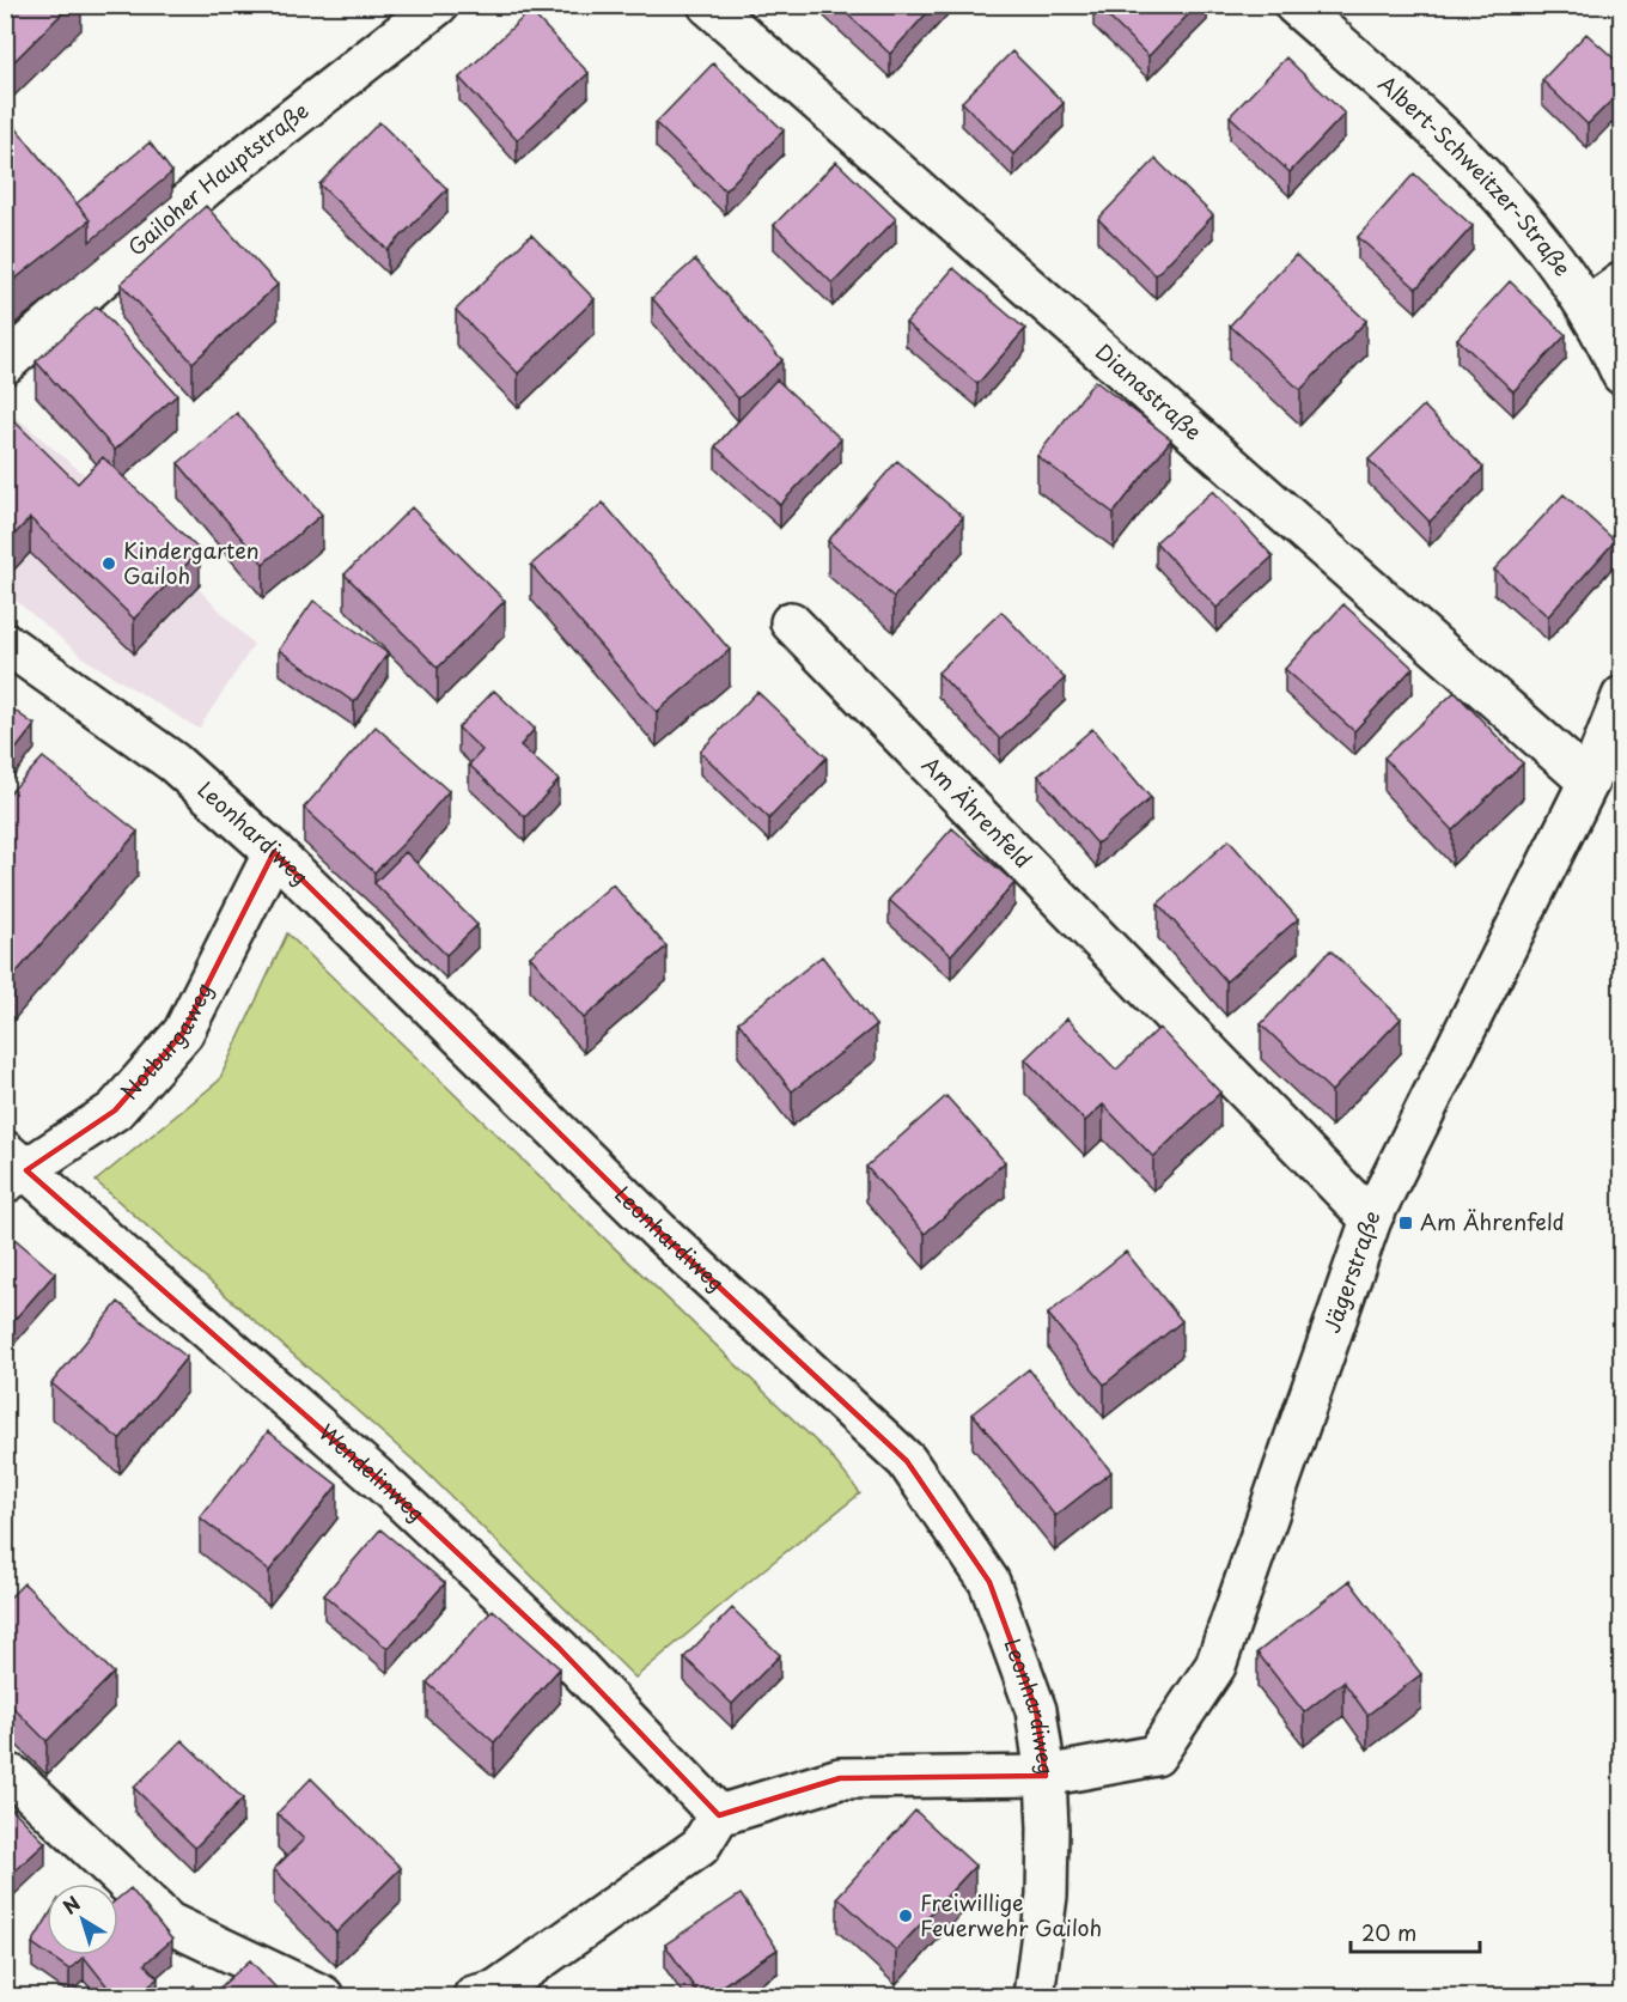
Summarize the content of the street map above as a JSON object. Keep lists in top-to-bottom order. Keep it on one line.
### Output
{"streets":{"street":["Albert-Schweitzer-Straße","Gailoher Hauptstraße","Dianastraße","Am Ährenfeld","Leonhardiweg","Notburgaweg","Jägerstraße","Wendelinweg"]},"crossings":[["Dianastraße","Jägerstraße"],["Am Ährenfeld","Jägerstraße"],["Leonhardiweg","Notburgaweg"],["Leonhardiweg","Jägerstraße"],["Notburgaweg","Wendelinweg"],["Jägerstraße","Wendelinweg"]],"places":{"other":["Kindergarten Gailoh","Freiwillige Feuerwehr Gailoh"],"transit":["Am Ährenfeld"]},"scale_bar":"20 m","north":"top left"}
